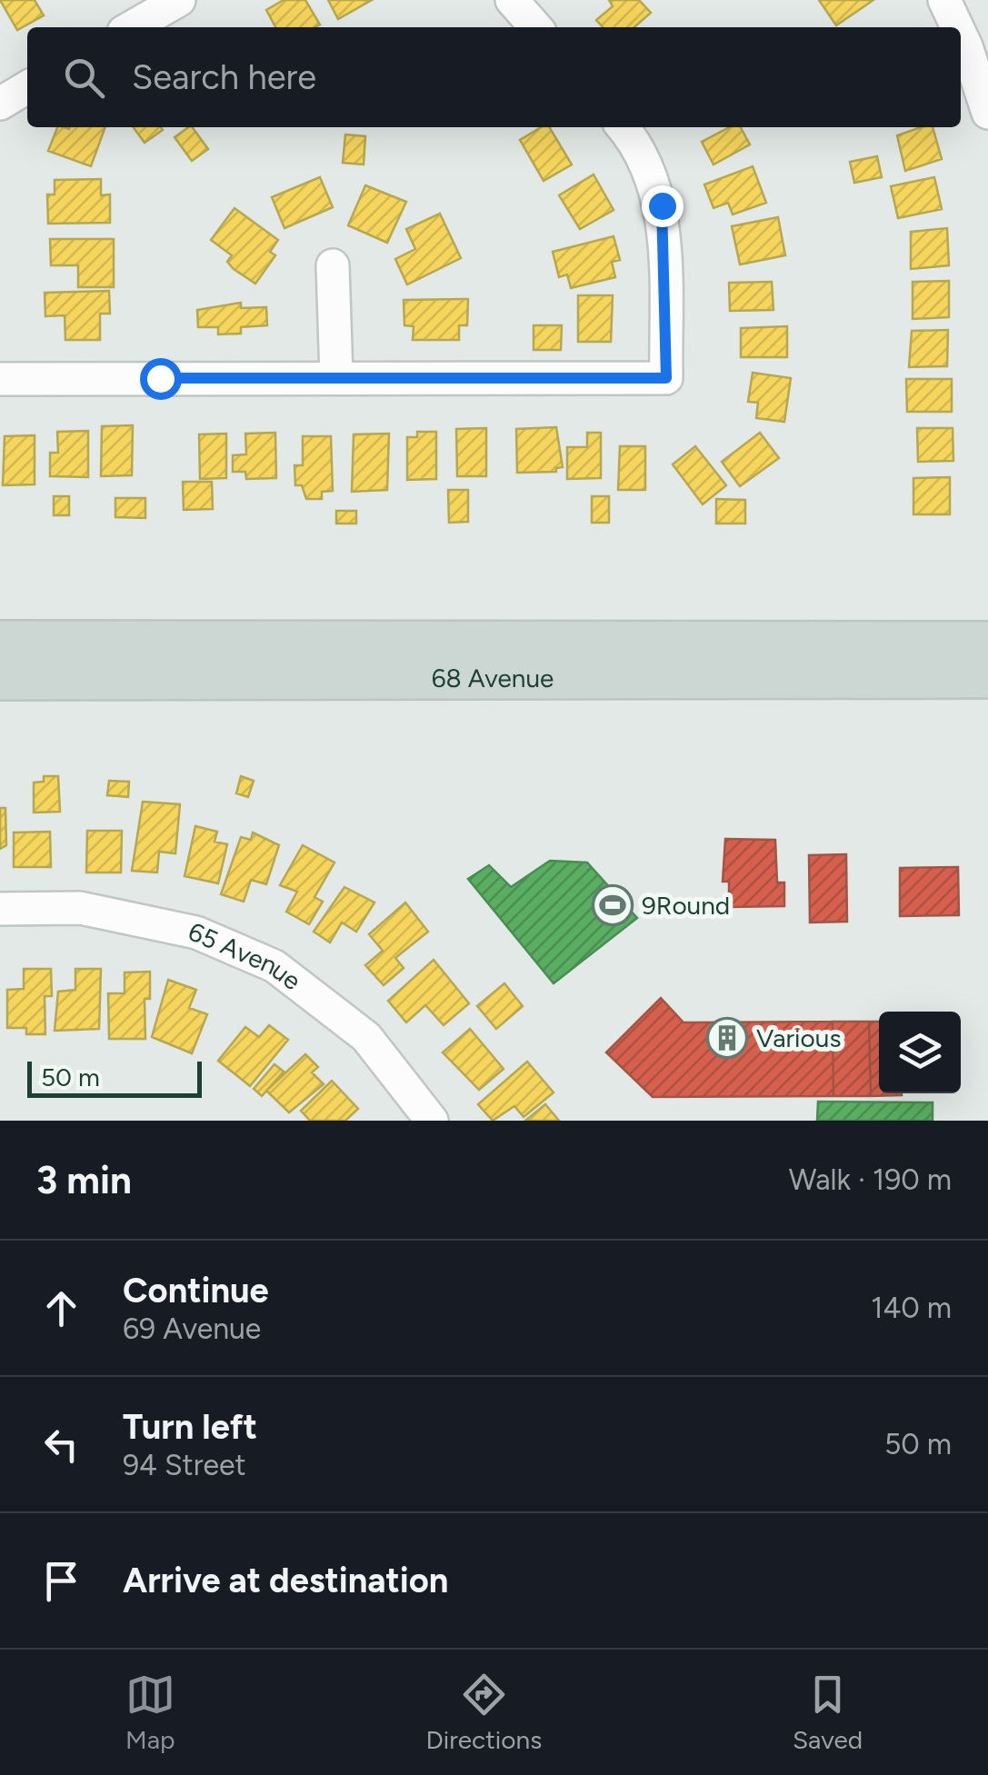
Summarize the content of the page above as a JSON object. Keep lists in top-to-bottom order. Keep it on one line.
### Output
{"streets":{"main road":["68 Avenue"],"street":["65 Avenue"]},"places":{"sports":["9Round"],"building":["Various"]},"scale_bar":"50 m","page":{"search":"Search here","scale":"50 m","heading":["3 min","Walk · 190 m"],"list":[["Continue","69 Avenue","140 m"],["Turn left","94 Street","50 m"],"Arrive at destination"],"nav":["Map","Directions","Saved"]}}
